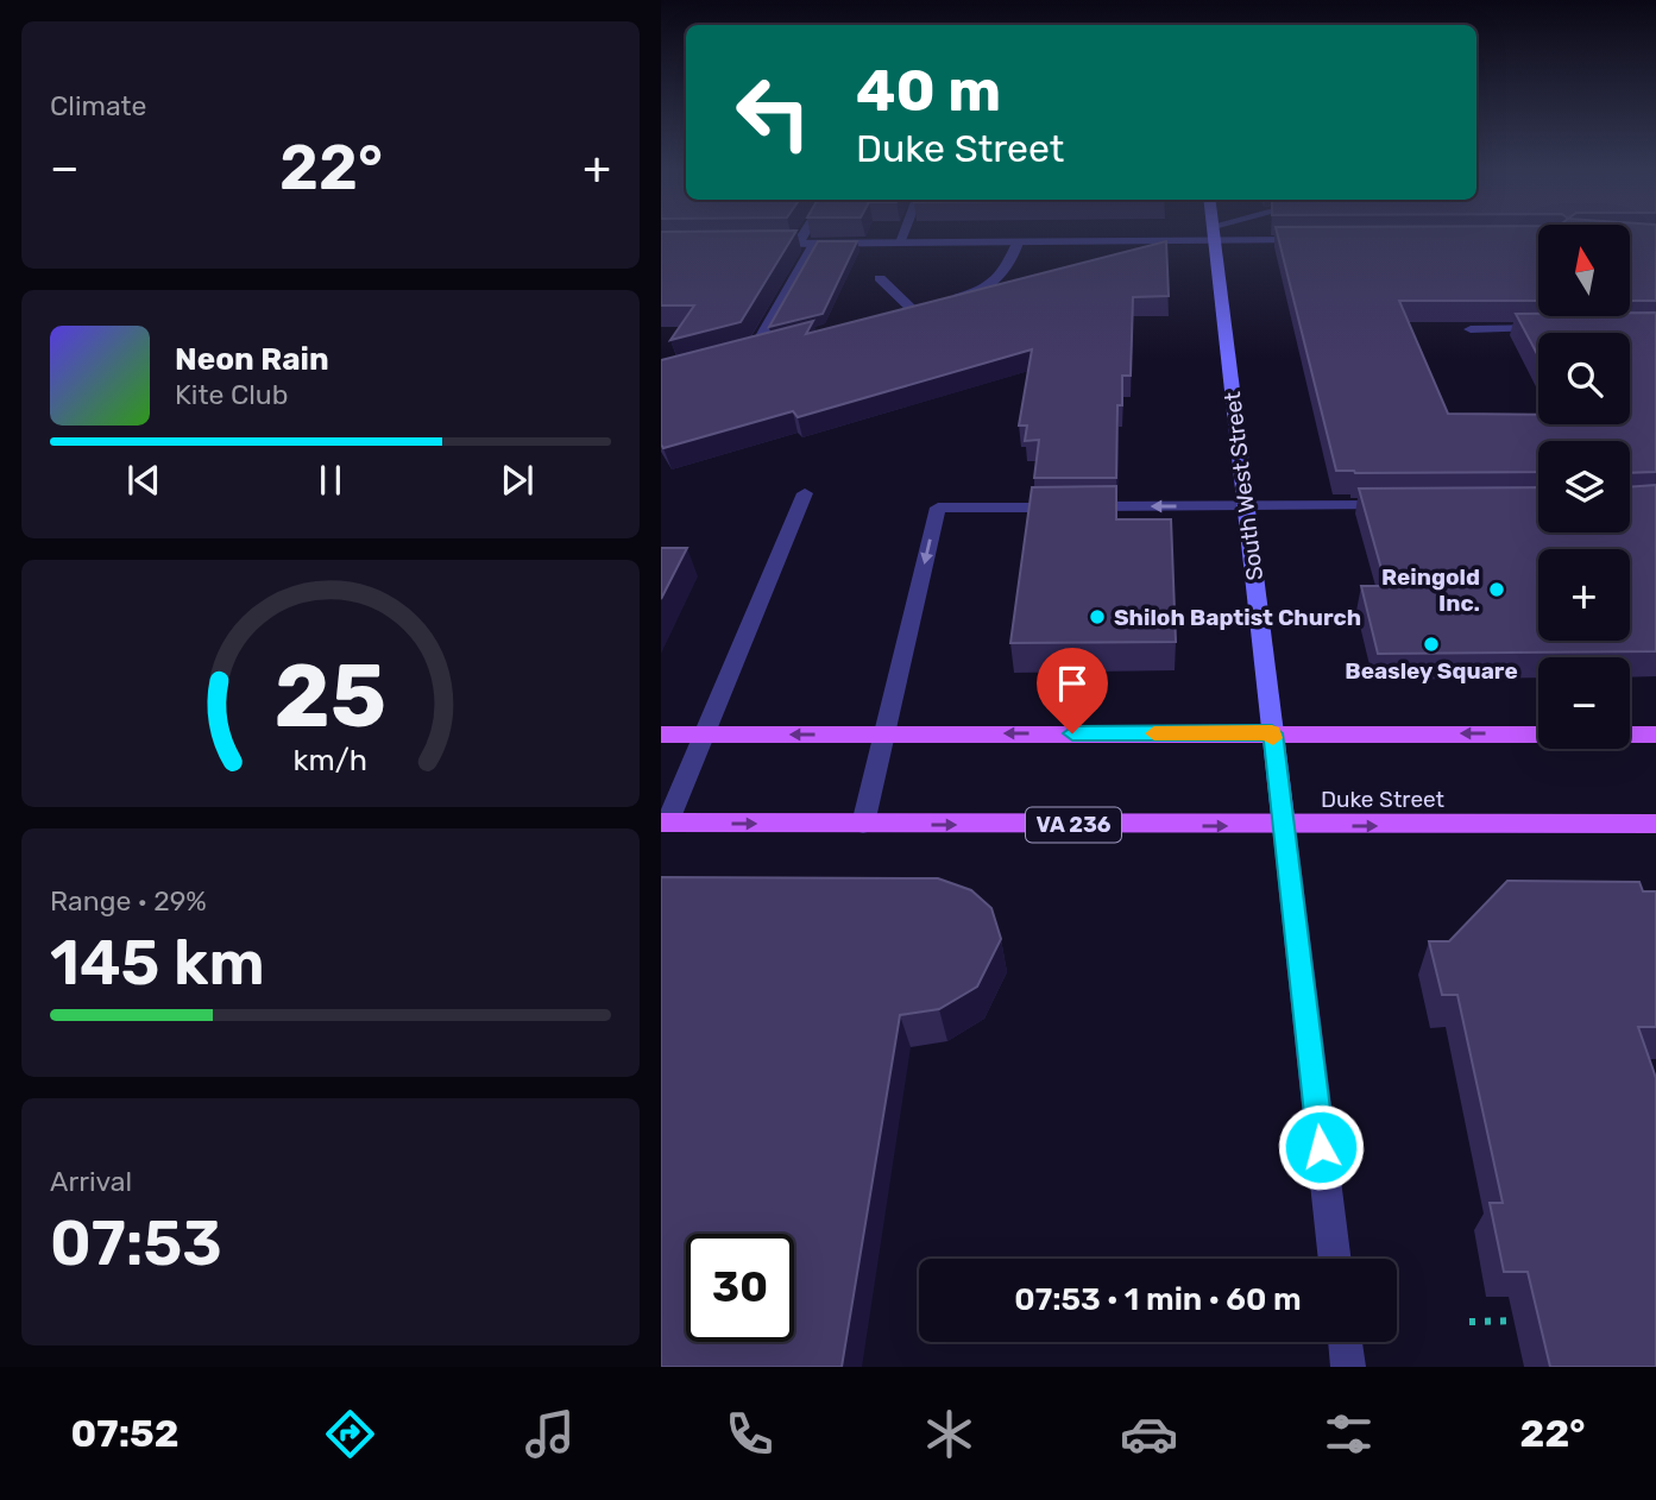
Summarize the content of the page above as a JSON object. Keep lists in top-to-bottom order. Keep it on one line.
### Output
{"streets":{"main road":["South West Street","Duke Street","VA 236"]},"crossings":[["South West Street","Duke Street"]],"places":["Reingold Inc.","Shiloh Baptist Church","Beasley Square"],"north":"top","page":{"tile":["Climate",["Range · 29%","145 km"],["Arrival","07:53"]],"turn":["40 m","Duke Street"],"heat":["−","22°","+"],"map_buttons":["+","−"],"song":["Neon Rain","Kite Club"],"limit":"30","trip":"07:53 · 1 min · 60 m","tabs":["07:52","22°"],"gauge":["25","km/h"]}}
